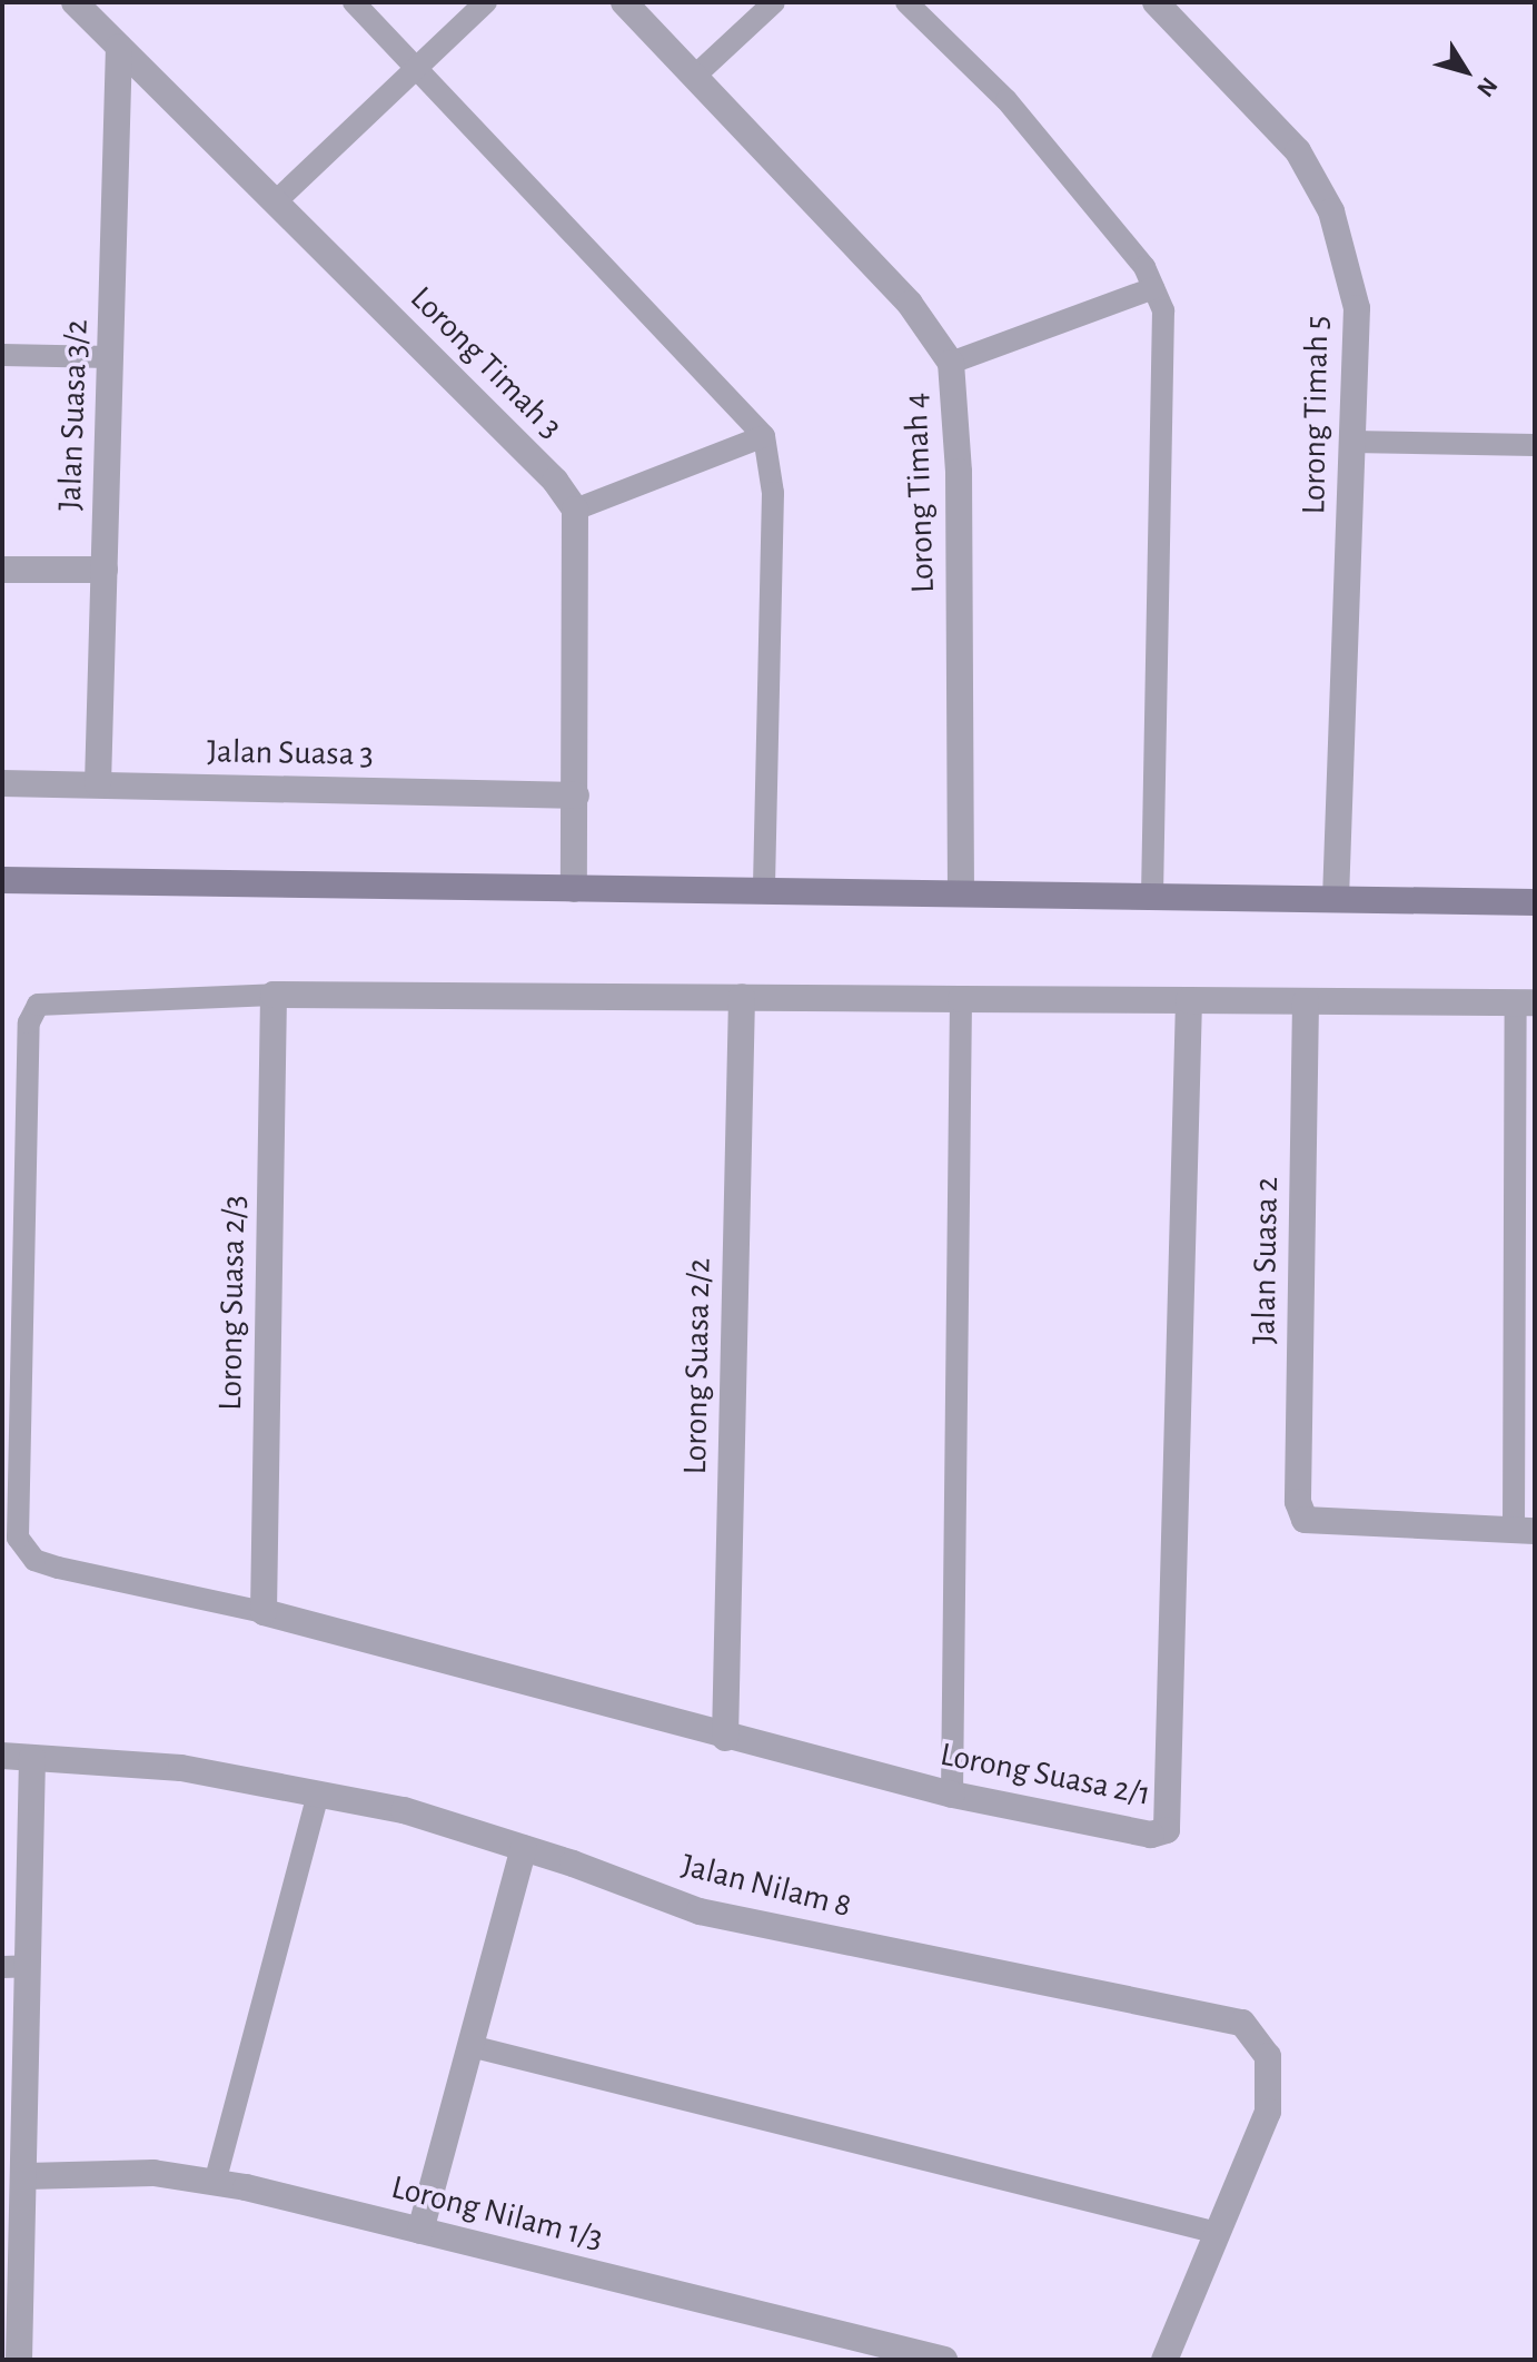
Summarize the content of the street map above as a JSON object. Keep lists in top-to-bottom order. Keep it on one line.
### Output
{"streets":{"street":["Lorong Timah 3","Jalan Suasa 3/2","Lorong Timah 5","Lorong Timah 4","Jalan Suasa 3","Jalan Suasa 2","Lorong Suasa 2/3","Lorong Suasa 2/2","Lorong Suasa 2/1","Jalan Nilam 8","Lorong Nilam 1/3"]},"crossings":[["Lorong Timah 3","Jalan Suasa 3/2"],["Jalan Suasa 3/2","Jalan Suasa 3"],["Lorong Suasa 2/3","Lorong Suasa 2/1"],["Lorong Suasa 2/2","Lorong Suasa 2/1"]],"north":"bottom right"}
